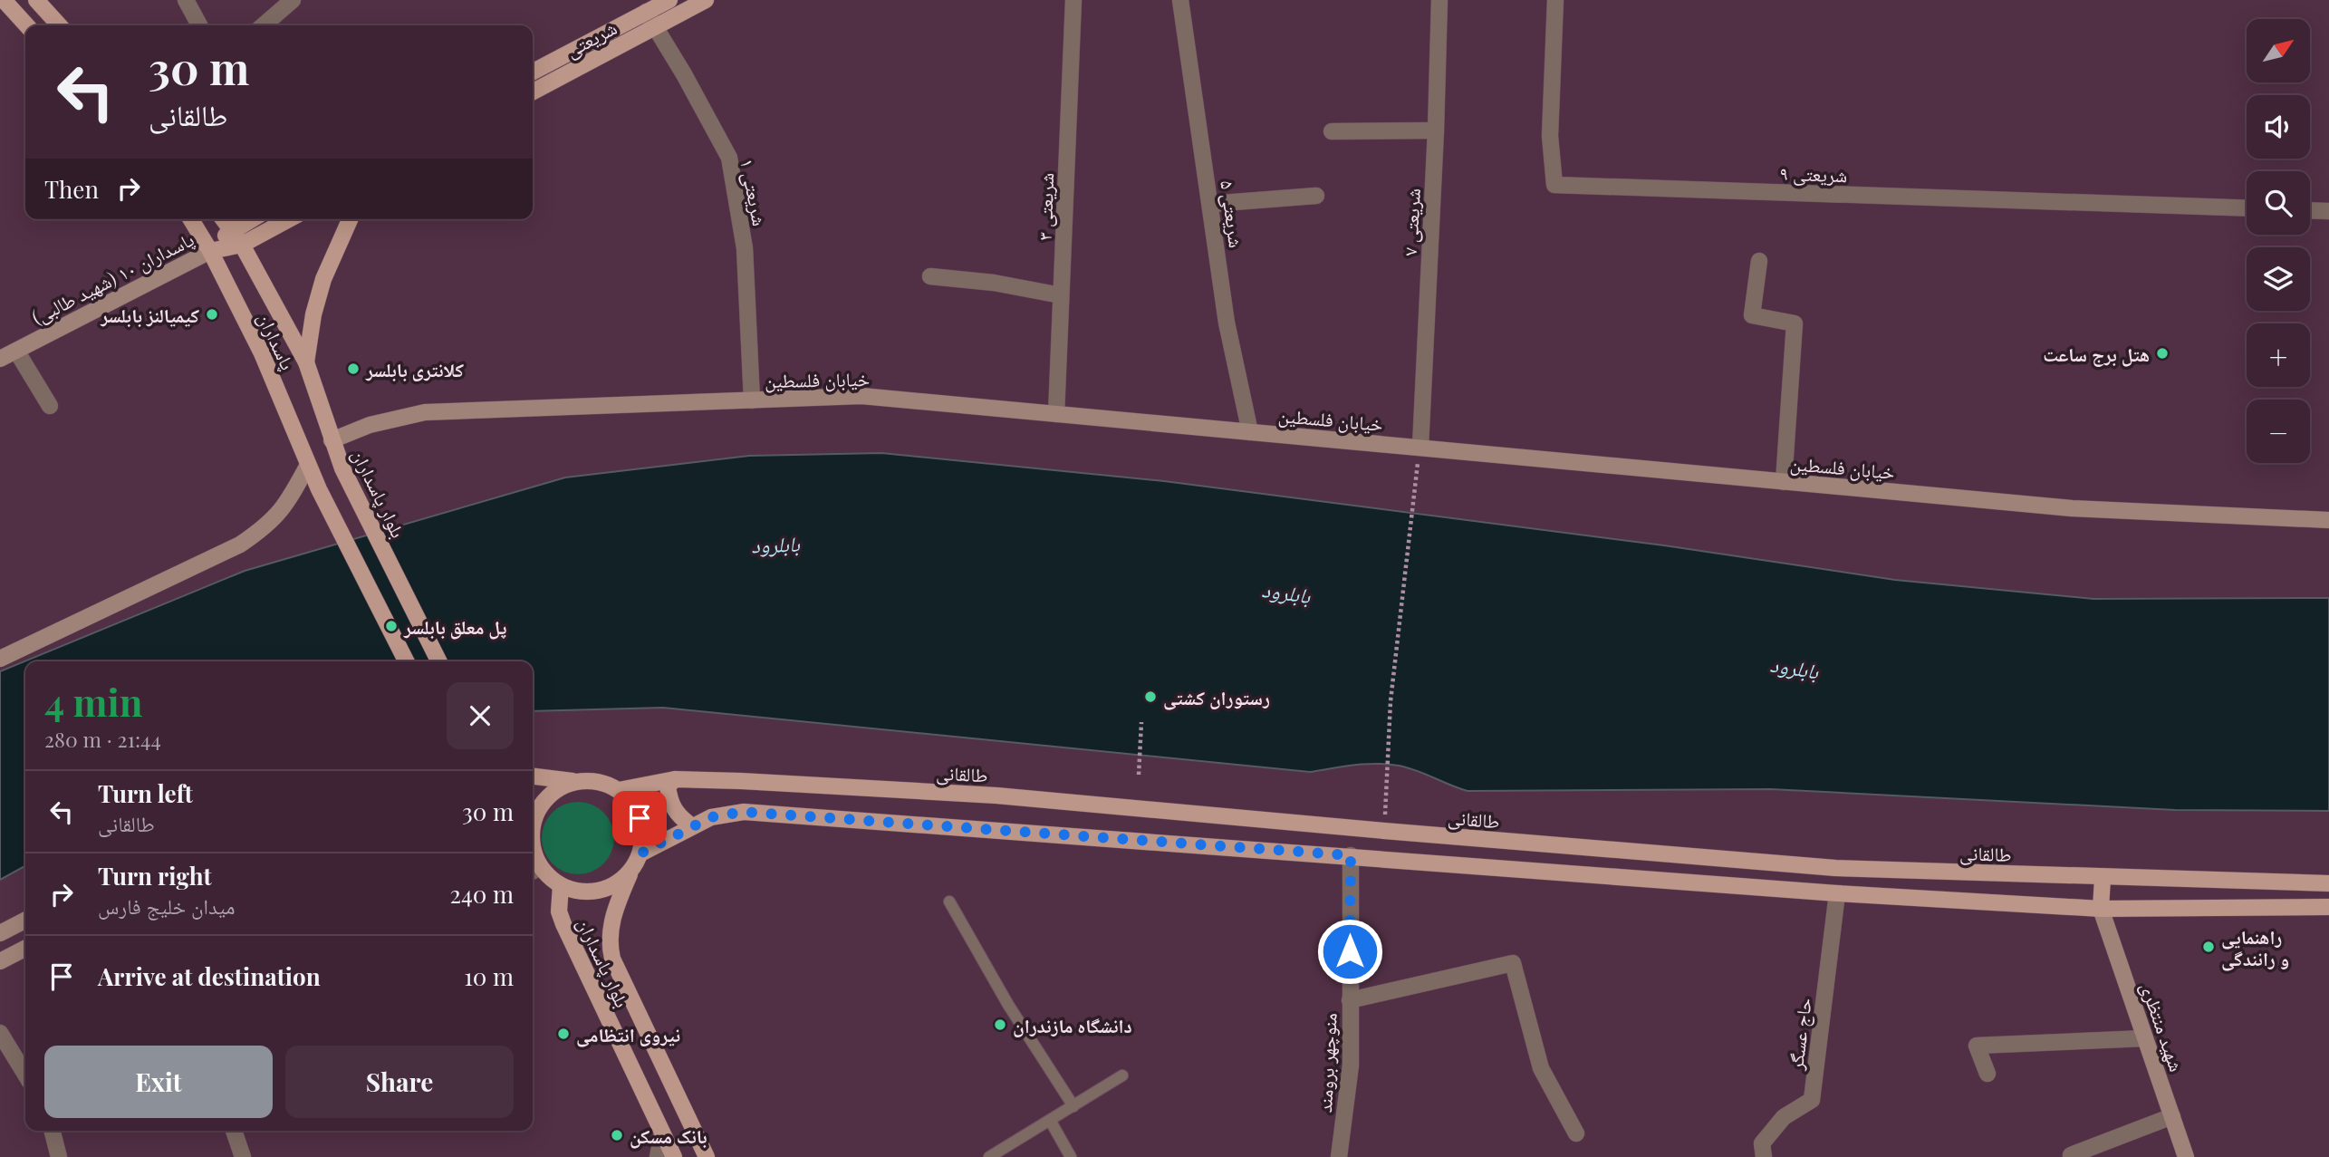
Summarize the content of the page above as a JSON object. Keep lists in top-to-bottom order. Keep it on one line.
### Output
{"streets":{"main road":["شریعتی","پاسداران ۱۰ (شهید طالبی)","پاسداران","خیابان فلسطین","بلوار پاسداران","طالقانی","شهید منتظری"],"street":["شریعتی ۹","شریعتی ۱","شریعتی ۳","شریعتی ۵","شریعتی ۷","حاج عسگر","منوچهر برومند"]},"crossings":[["شریعتی","شریعتی ۱"],["شریعتی ۱","خیابان فلسطین"],["شریعتی ۳","خیابان فلسطین"],["شریعتی ۵","خیابان فلسطین"],["شریعتی ۷","خیابان فلسطین"],["پاسداران ۱۰ (شهید طالبی)","پاسداران"],["پاسداران","خیابان فلسطین"],["پاسداران","بلوار پاسداران"],["خیابان فلسطین","بلوار پاسداران"]],"water":["بابلرود"],"places":["کیمیالنز بابلسر","هتل برج ساعت","کلانتری بابلسر","پل معلق بابلسر","رستوران کشتی","راهنمایی و رانندگی","دانشگاه مازندران","نیروی انتظامی","بانک مسکن"],"north":"top right","page":{"map_buttons":["+","−"],"turn":["30 m","طالقانی"],"then":"Then","heading":["4 min","280 m · 21:44"],"list":[{"name":"Turn left","note":"طالقانی","value":"30 m"},{"name":"Turn right","note":"میدان خلیج فارس","value":"240 m"},{"name":"Arrive at destination","value":"10 m"}],"buttons":["Exit","Share"]}}
